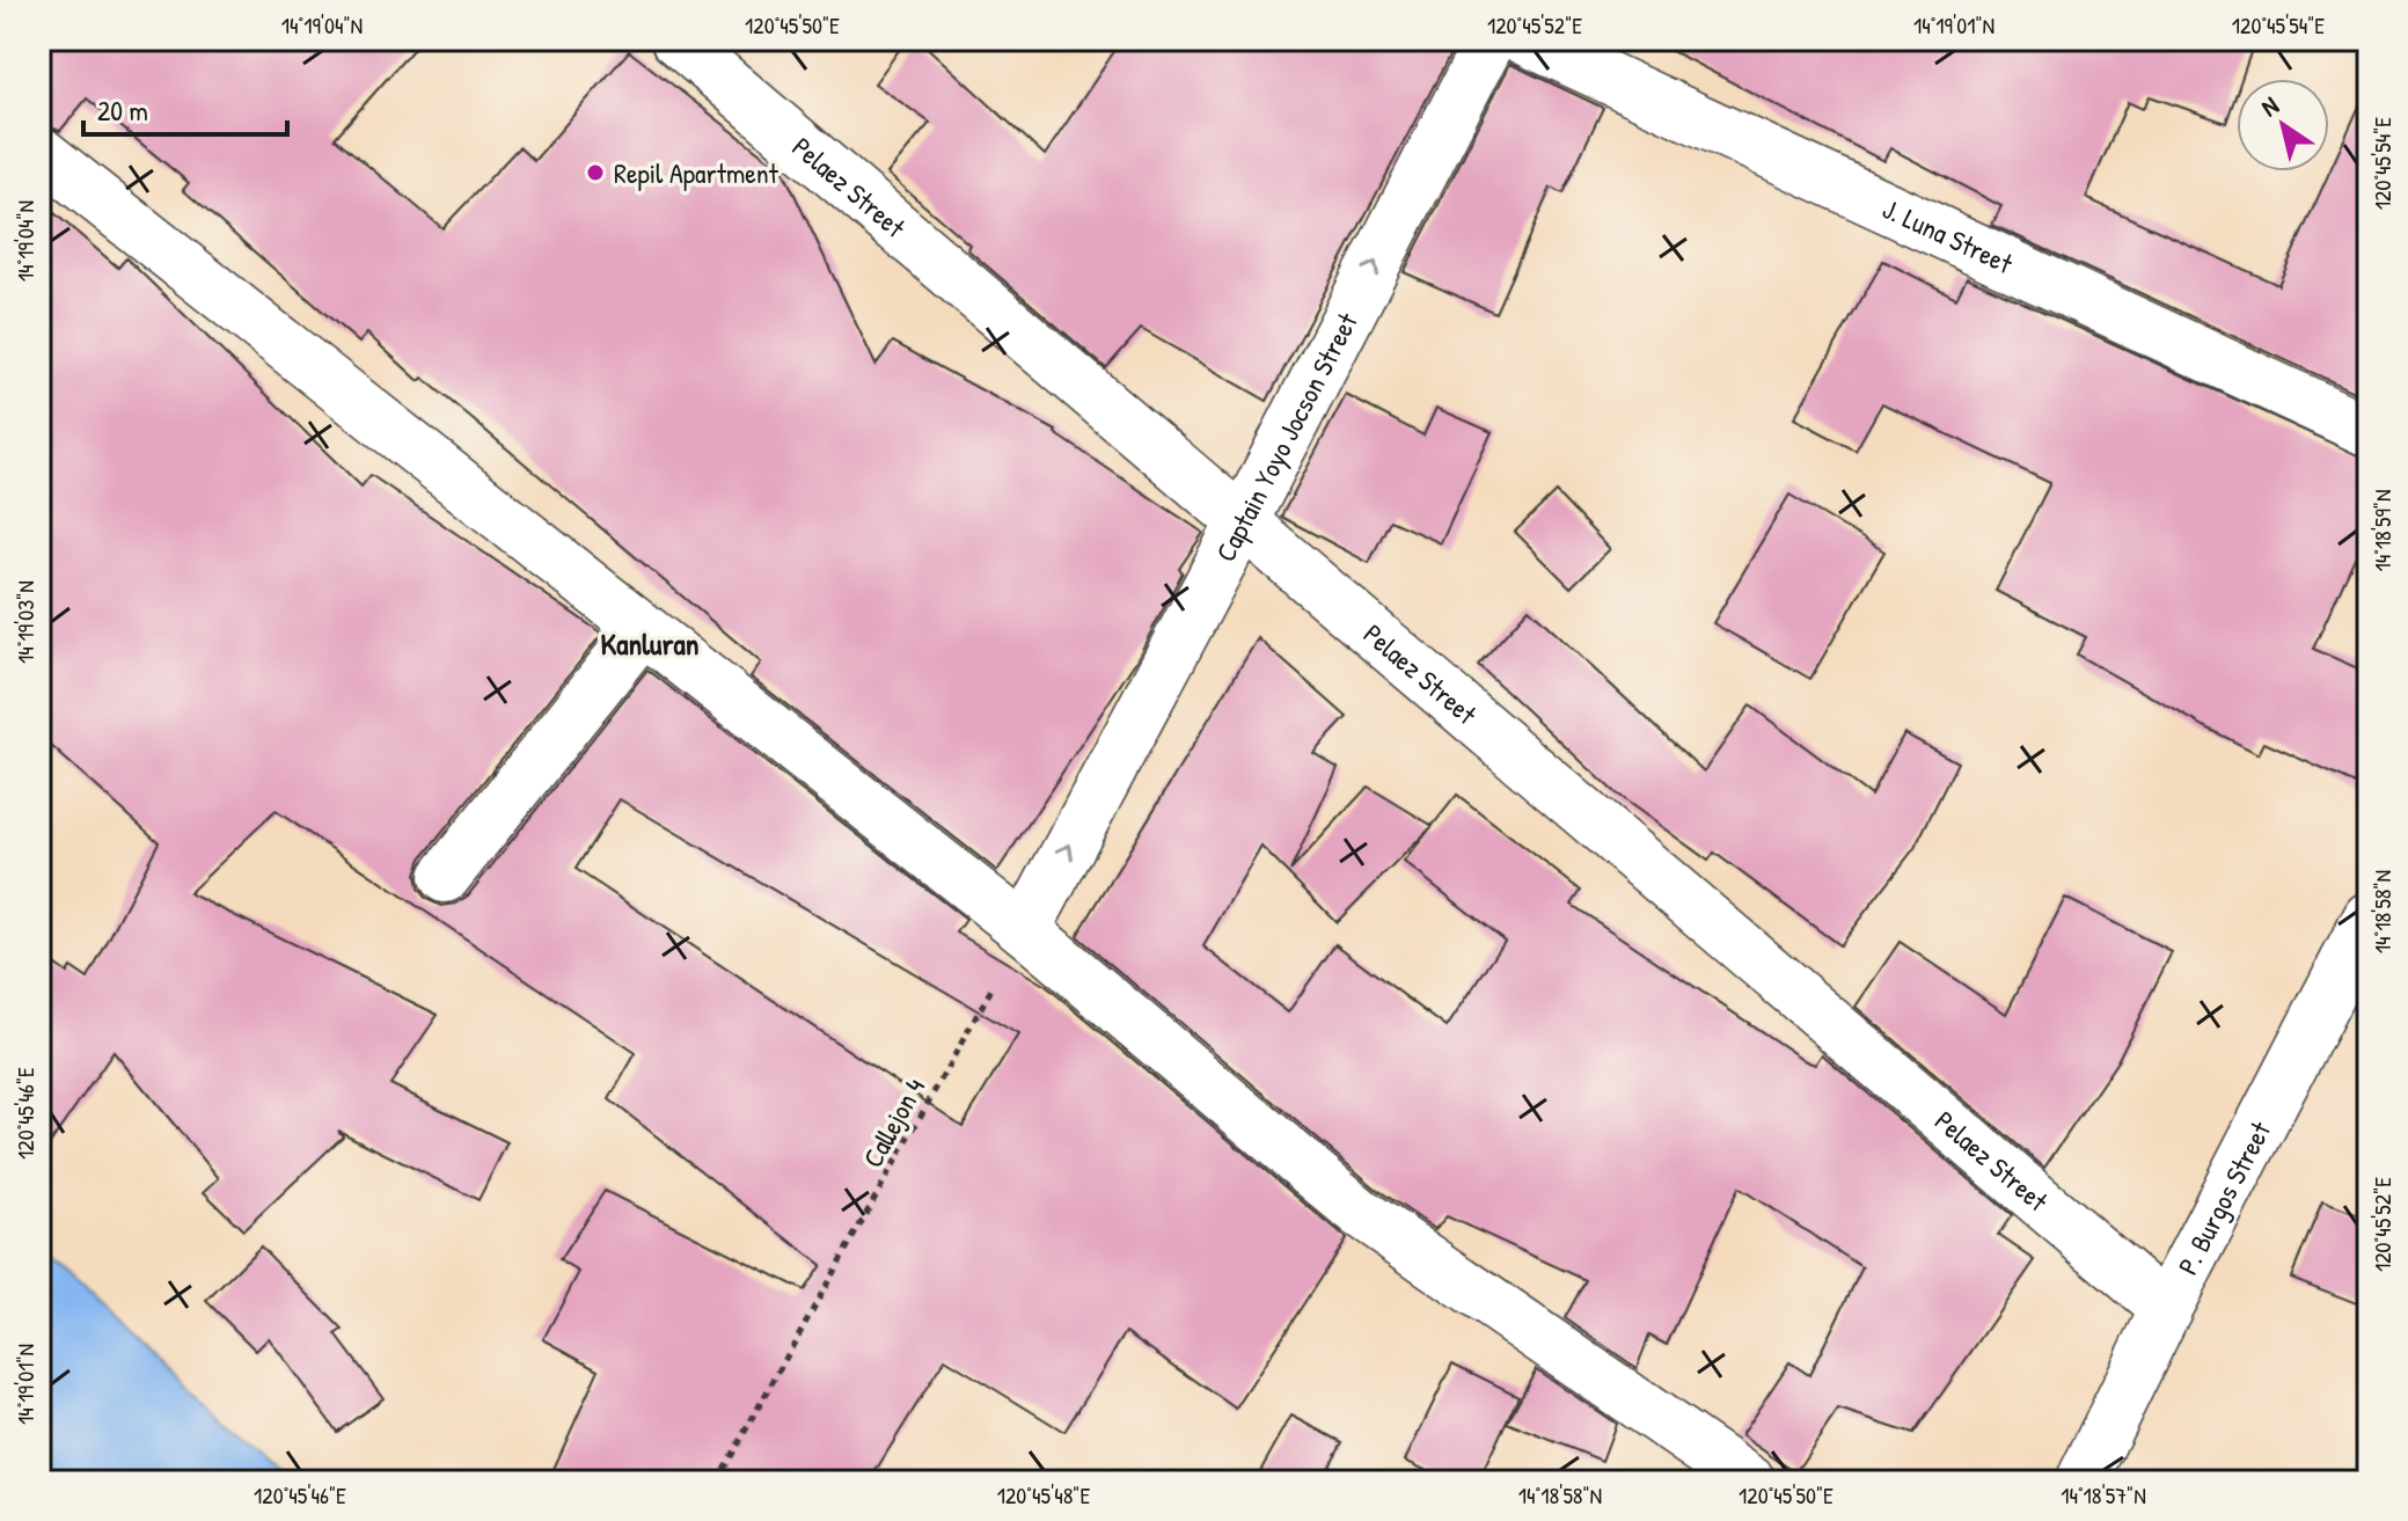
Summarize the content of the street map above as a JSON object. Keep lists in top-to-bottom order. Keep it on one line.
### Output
{"streets":{"street":["Pelaez Street","J. Luna Street","Captain Yoyo Jocson Street","P. Burgos Street"],"path":["Callejon 4"]},"crossings":[["Pelaez Street","Captain Yoyo Jocson Street"],["Pelaez Street","P. Burgos Street"],["Captain Yoyo Jocson Street","Callejon 4"]],"one_way":["Captain Yoyo Jocson Street"],"districts":["Kanluran"],"places":["Repil Apartment"],"scale_bar":"20 m","north":"top left","coordinates":["14°19'04\"N","120°45'50\"E","120°45'52\"E","14°19'01\"N","120°45'54\"E","14°18'59\"N","14°19'03\"N","14°18'58\"N","120°45'46\"E","120°45'48\"E","14°18'57\"N"]}
